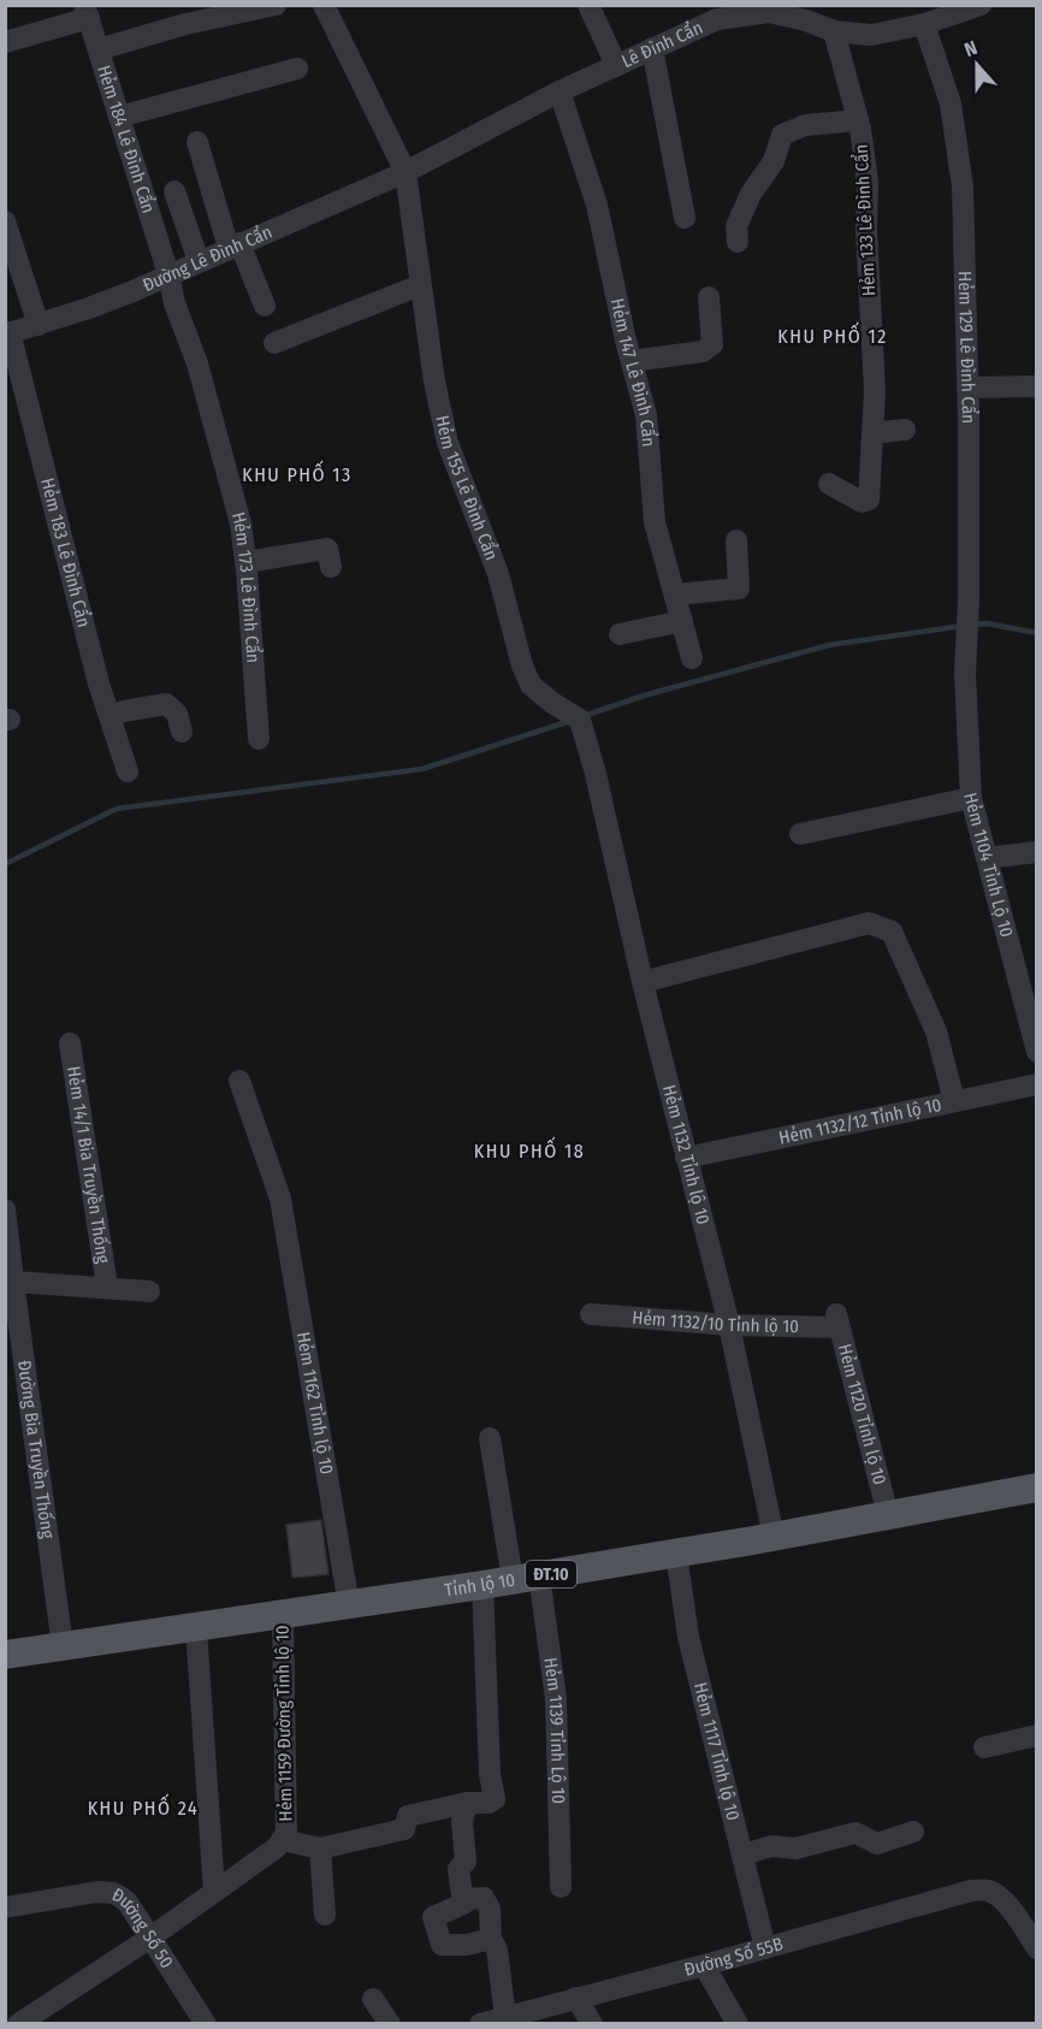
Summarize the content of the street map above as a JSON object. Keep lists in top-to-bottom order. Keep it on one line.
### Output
{"streets":{"main road":["ĐT.10","Tỉnh lộ 10"],"street":["Lê Đình Cẩn","Hẻm 184 Lê Đình Cẩn","Hẻm 133 Lê Đình Cẩn","Đường Lê Đình Cẩn","Hẻm 129 Lê Đình Cẩn","Hẻm 147 Lê Đình Cẩn","Hẻm 155 Lê Đình Cẩn","Hẻm 183 Lê Đình Cẩn","Hẻm 173 Lê Đình Cẩn","Hẻm 1104 Tỉnh Lộ 10","Hẻm 1132/12 Tỉnh lộ 10","Hẻm 1132 Tỉnh lộ 10","Hẻm 14/1 Bia Truyền Thống","Hẻm 1132/10 Tỉnh lộ 10","Hẻm 1162 Tỉnh lộ 10","Hẻm 1120 Tỉnh lộ 10","Đường Bia Truyền Thống","Hẻm 1159 Đường Tỉnh lộ 10","Hẻm 1139 Tỉnh Lộ 10","Hẻm 1117 Tỉnh lộ 10","Đường Số 50","Đường Số 55B"]},"crossings":[["Lê Đình Cẩn","Hẻm 133 Lê Đình Cẩn"],["Lê Đình Cẩn","Đường Lê Đình Cẩn"],["Lê Đình Cẩn","Hẻm 129 Lê Đình Cẩn"],["Lê Đình Cẩn","Hẻm 147 Lê Đình Cẩn"],["Lê Đình Cẩn","Hẻm 155 Lê Đình Cẩn"],["Hẻm 184 Lê Đình Cẩn","Đường Lê Đình Cẩn"],["Hẻm 184 Lê Đình Cẩn","Hẻm 173 Lê Đình Cẩn"],["Đường Lê Đình Cẩn","Hẻm 155 Lê Đình Cẩn"],["Đường Lê Đình Cẩn","Hẻm 183 Lê Đình Cẩn"],["Đường Lê Đình Cẩn","Hẻm 173 Lê Đình Cẩn"],["Hẻm 129 Lê Đình Cẩn","Hẻm 1104 Tỉnh Lộ 10"],["Hẻm 155 Lê Đình Cẩn","Hẻm 1132 Tỉnh lộ 10"],["Hẻm 1132/12 Tỉnh lộ 10","Hẻm 1132 Tỉnh lộ 10"],["Hẻm 1132 Tỉnh lộ 10","Hẻm 1132/10 Tỉnh lộ 10"],["Hẻm 1132 Tỉnh lộ 10","Tỉnh lộ 10"],["Hẻm 1132/10 Tỉnh lộ 10","Hẻm 1120 Tỉnh lộ 10"],["Hẻm 1162 Tỉnh lộ 10","Tỉnh lộ 10"],["Hẻm 1120 Tỉnh lộ 10","Tỉnh lộ 10"],["Đường Bia Truyền Thống","Tỉnh lộ 10"],["Tỉnh lộ 10","Hẻm 1159 Đường Tỉnh lộ 10"],["Tỉnh lộ 10","Hẻm 1139 Tỉnh Lộ 10"],["Tỉnh lộ 10","Hẻm 1117 Tỉnh lộ 10"],["Hẻm 1159 Đường Tỉnh lộ 10","Đường Số 50"],["Hẻm 1117 Tỉnh lộ 10","Đường Số 55B"]],"districts":["KHU PHỐ 12","KHU PHỐ 13","KHU PHỐ 18","KHU PHỐ 24"],"north":"top"}
